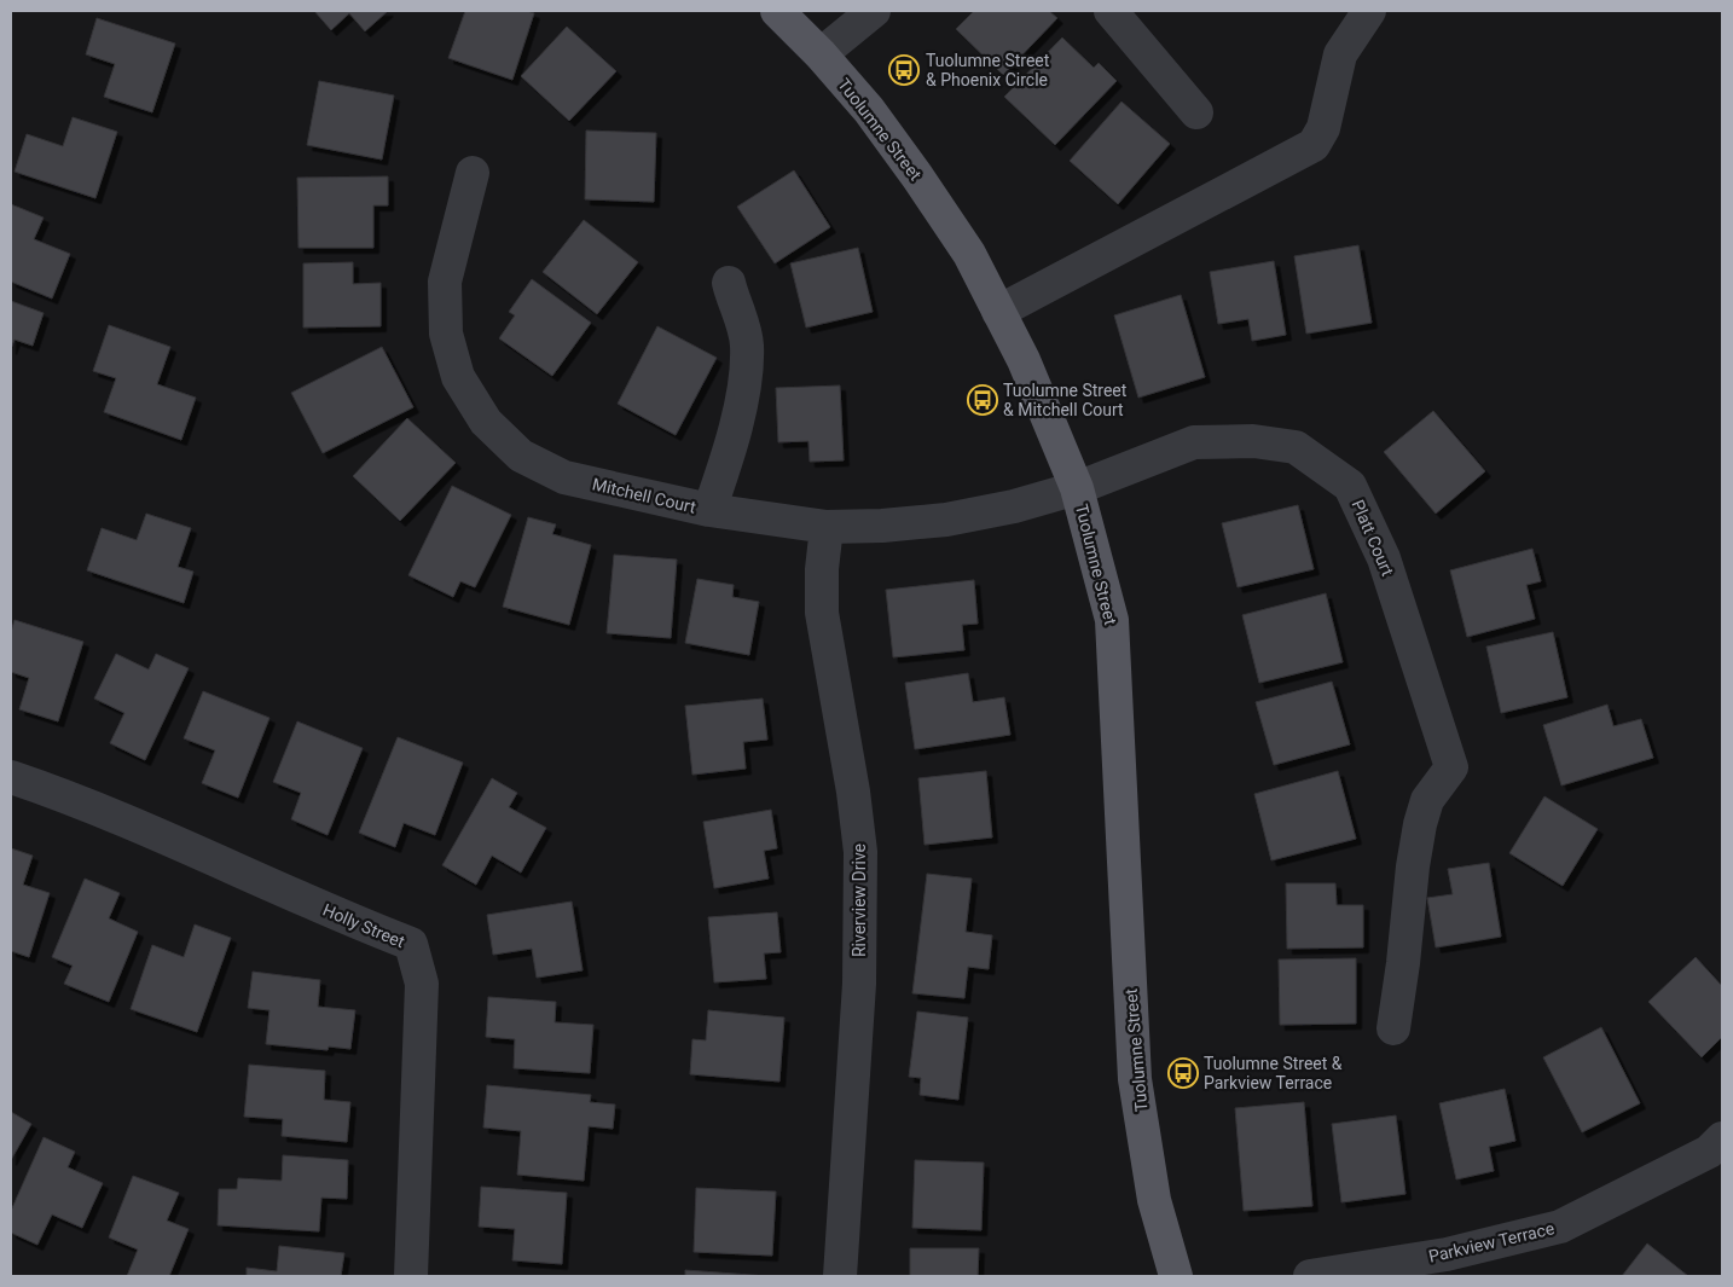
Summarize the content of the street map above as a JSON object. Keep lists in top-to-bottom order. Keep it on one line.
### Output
{"streets":{"main road":["Tuolumne Street"],"street":["Mitchell Court","Platt Court","Riverview Drive","Holly Street","Parkview Terrace"]},"crossings":[["Tuolumne Street","Mitchell Court"],["Tuolumne Street","Platt Court"],["Mitchell Court","Platt Court"],["Mitchell Court","Riverview Drive"]],"places":{"bus stop":["Tuolumne Street & Phoenix Circle","Tuolumne Street & Mitchell Court","Tuolumne Street & Parkview Terrace"]}}
